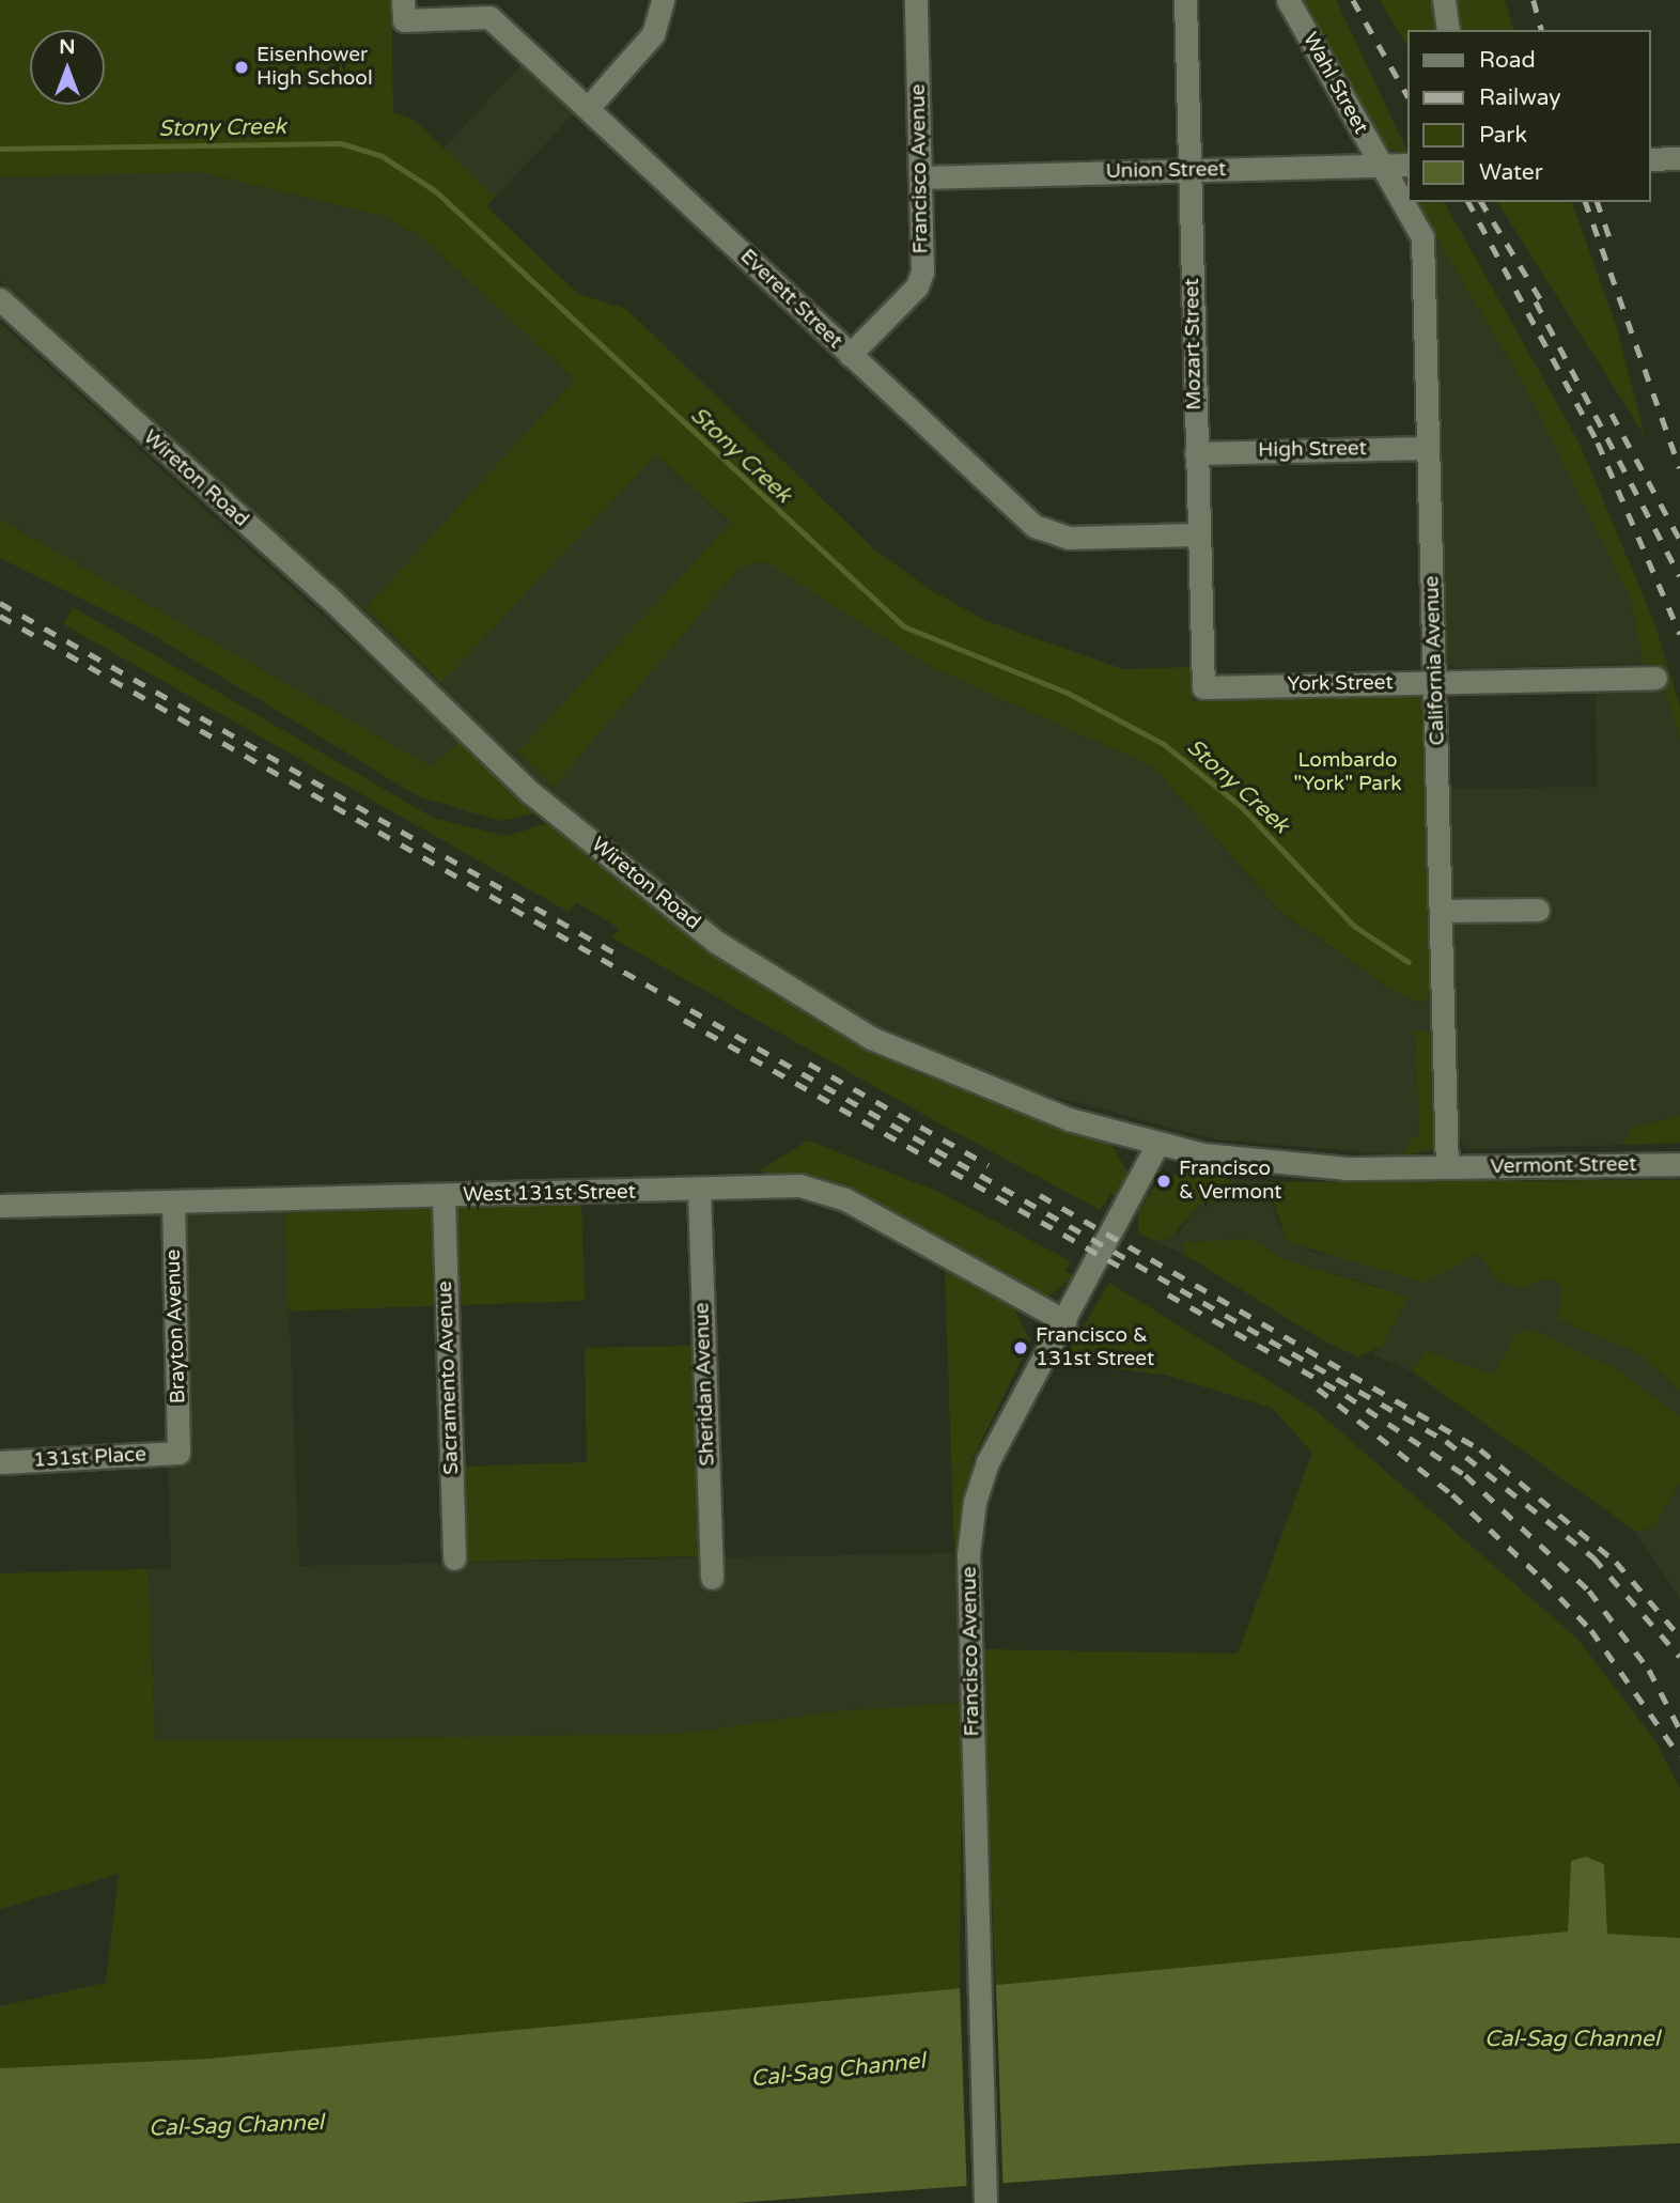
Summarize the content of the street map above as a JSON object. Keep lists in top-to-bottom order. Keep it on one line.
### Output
{"streets":{"street":["Wahl Street","Francisco Avenue","Union Street","Everett Street","Mozart Street","High Street","Wireton Road","California Avenue","York Street","Vermont Street","West 131st Street","Brayton Avenue","Sacramento Avenue","Sheridan Avenue","131st Place"]},"crossings":[["Wahl Street","Union Street"],["Wahl Street","California Avenue"],["Francisco Avenue","Union Street"],["Francisco Avenue","Everett Street"],["Francisco Avenue","Wireton Road"],["Francisco Avenue","West 131st Street"],["Union Street","Mozart Street"],["Union Street","California Avenue"],["Everett Street","Mozart Street"],["Mozart Street","High Street"],["Mozart Street","York Street"],["High Street","California Avenue"],["Wireton Road","California Avenue"],["Wireton Road","Vermont Street"],["California Avenue","York Street"],["California Avenue","Vermont Street"],["West 131st Street","Brayton Avenue"],["West 131st Street","Sacramento Avenue"],["West 131st Street","Sheridan Avenue"],["Brayton Avenue","131st Place"]],"water":["Stony Creek","Cal-Sag Channel"],"parks":["Lombardo \"York\" Park"],"places":["Eisenhower High School","Francisco & Vermont","Francisco & 131st Street"],"legend":["Road","Railway","Park","Water"],"north":"top"}
